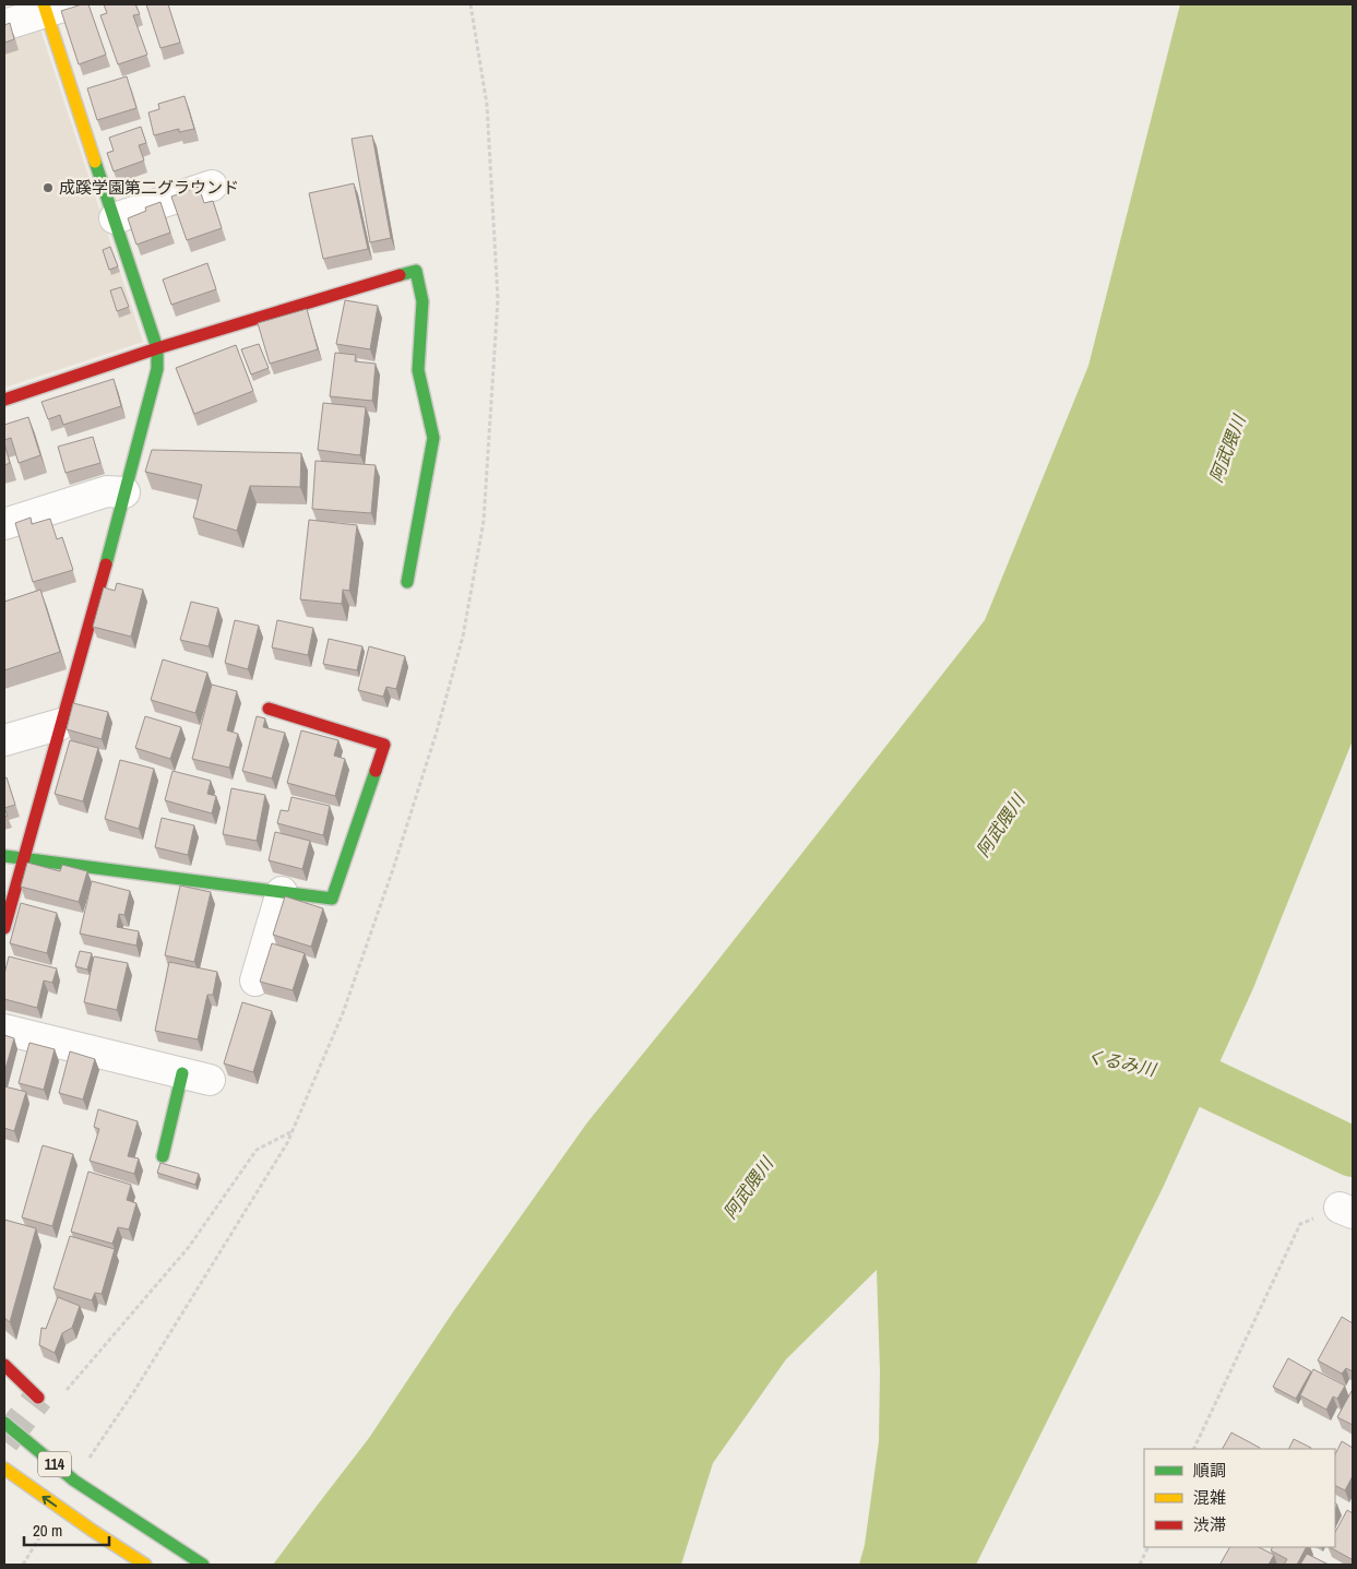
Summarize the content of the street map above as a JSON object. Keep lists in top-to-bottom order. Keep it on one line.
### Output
{"streets":{"main road":["114"]},"water":["阿武隈川","くるみ川"],"places":["成蹊学園第二グラウンド"],"legend":["順調","混雑","渋滞"],"scale_bar":"20 m"}
